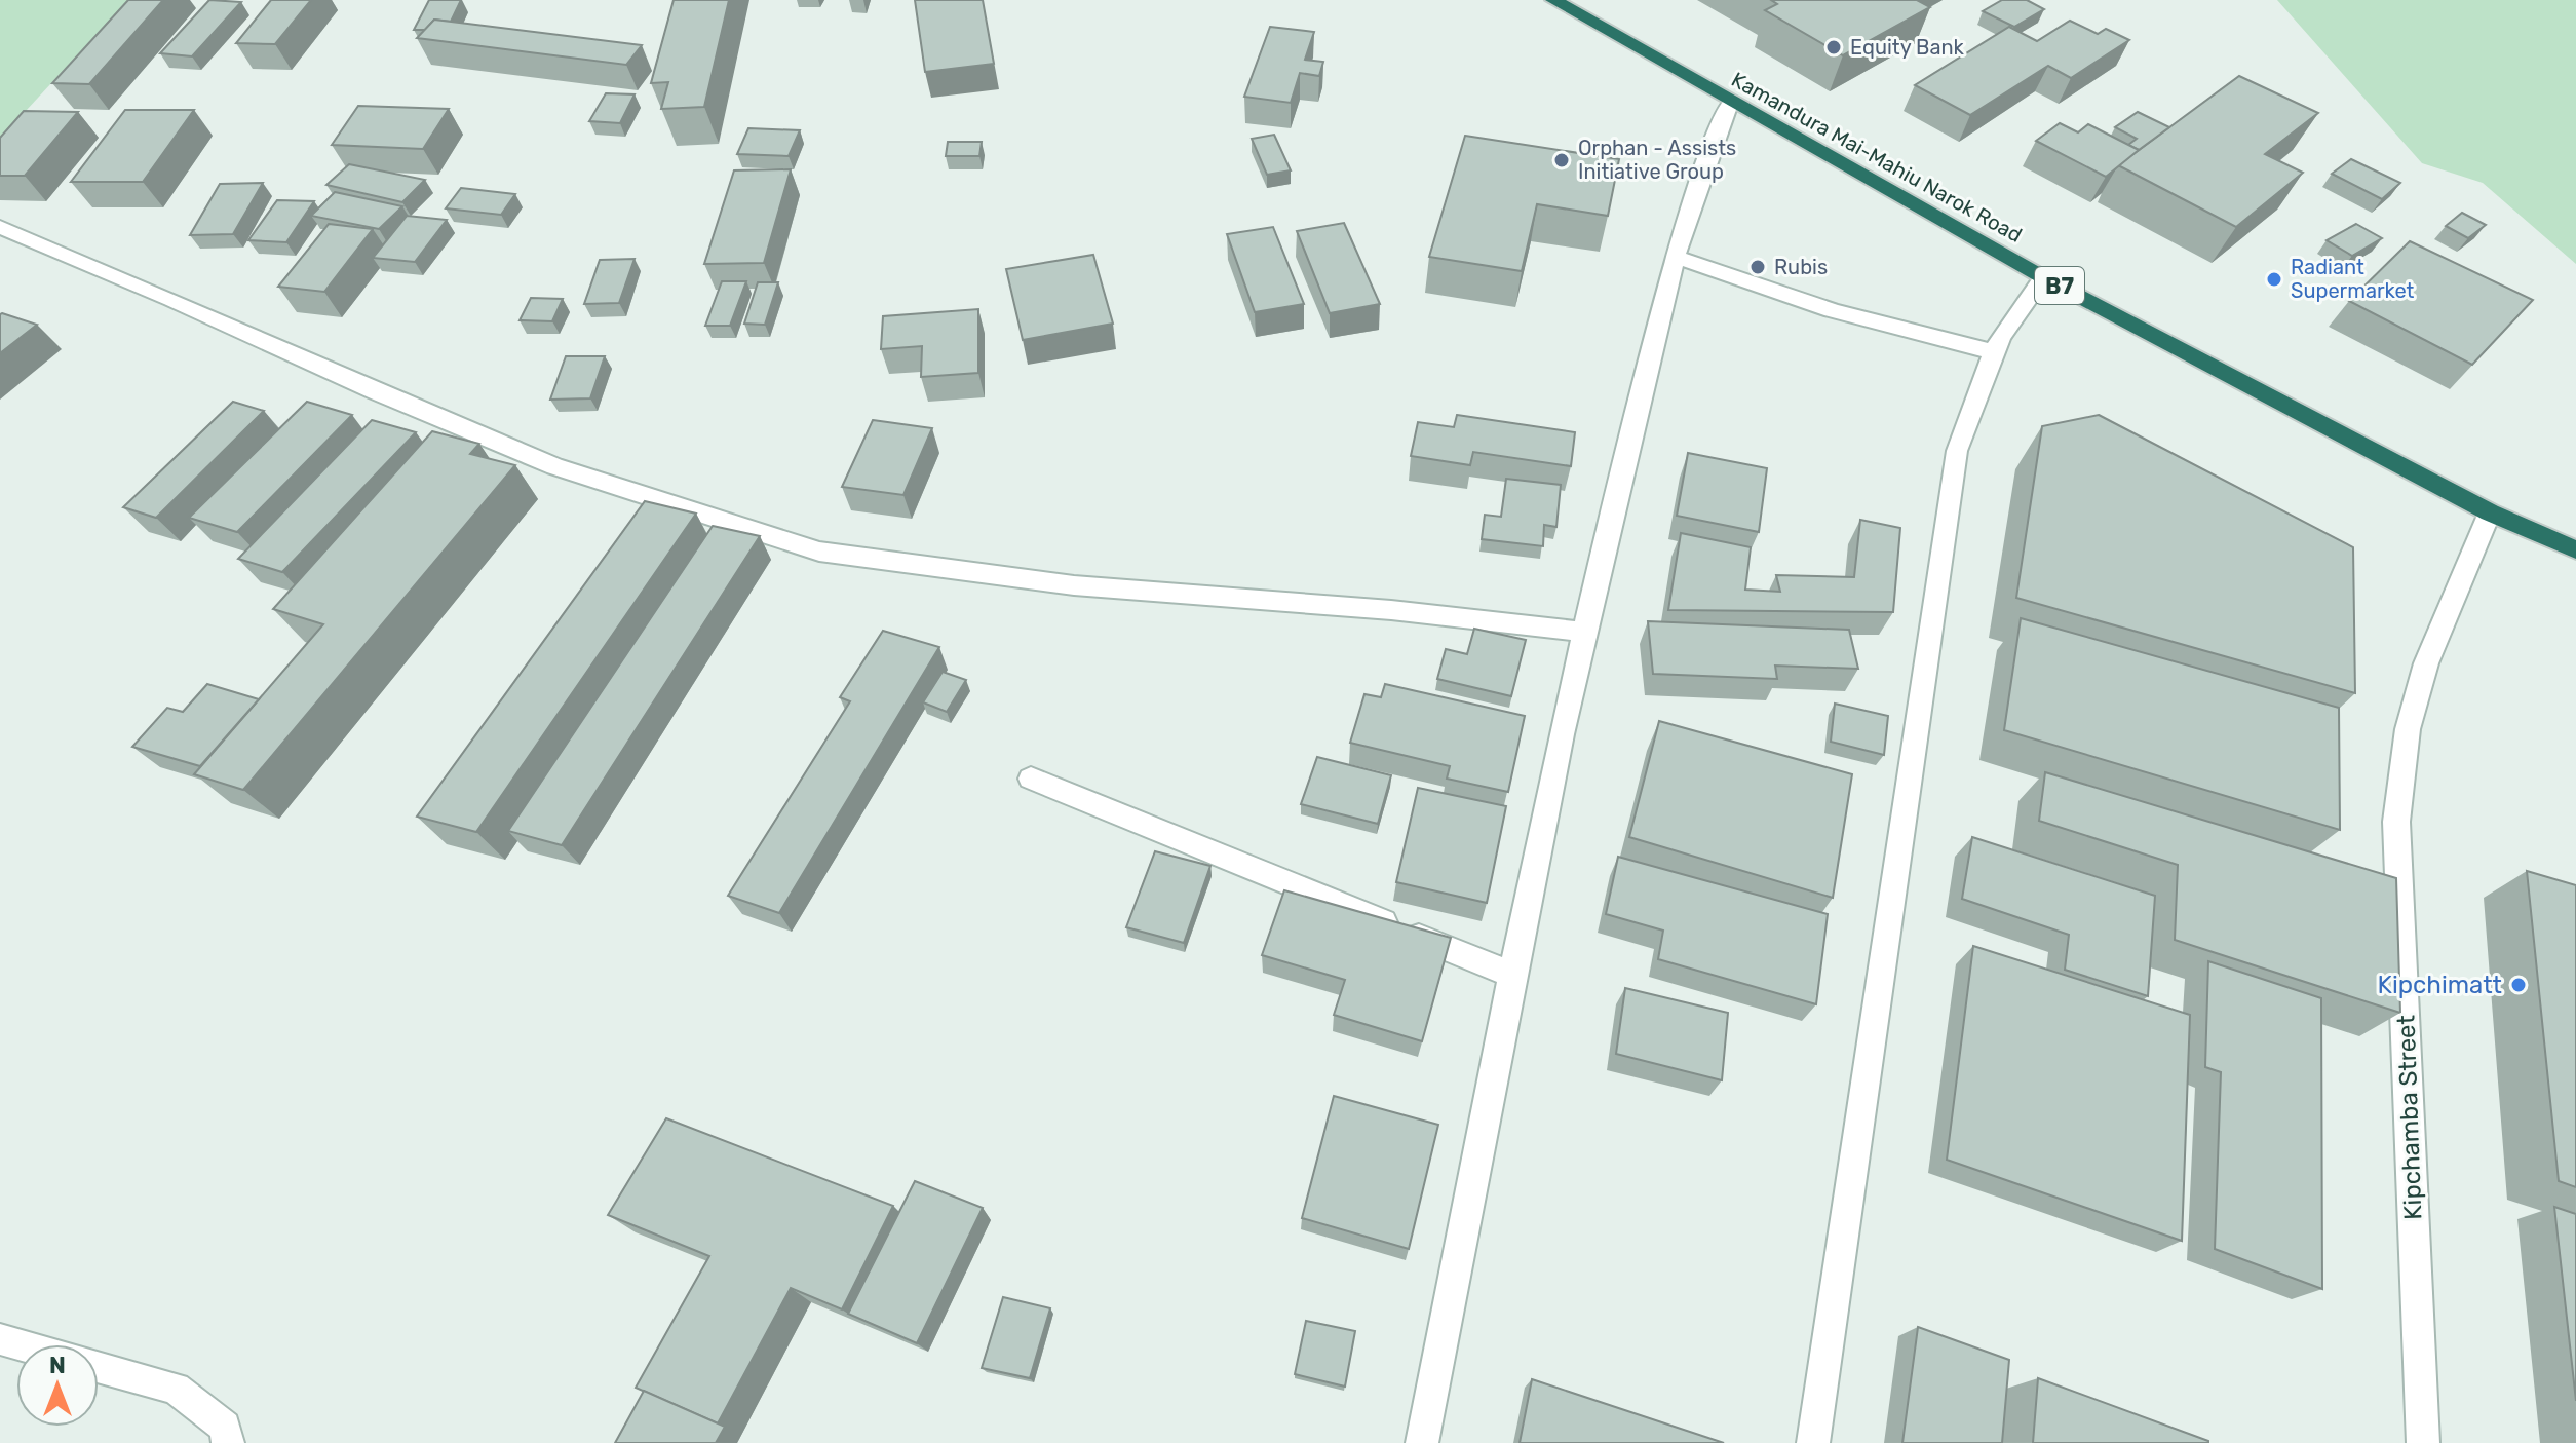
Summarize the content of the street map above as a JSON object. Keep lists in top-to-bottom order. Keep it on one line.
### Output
{"streets":{"highway":["Kamandura Mai-Mahiu Narok Road","B7"],"street":["Kipchamba Street"]},"crossings":[["Kamandura Mai-Mahiu Narok Road","Kipchamba Street"]],"places":["Equity Bank","Orphan - Assists Initiative Group","Rubis","Radiant Supermarket","Kipchimatt"],"north":"top"}
